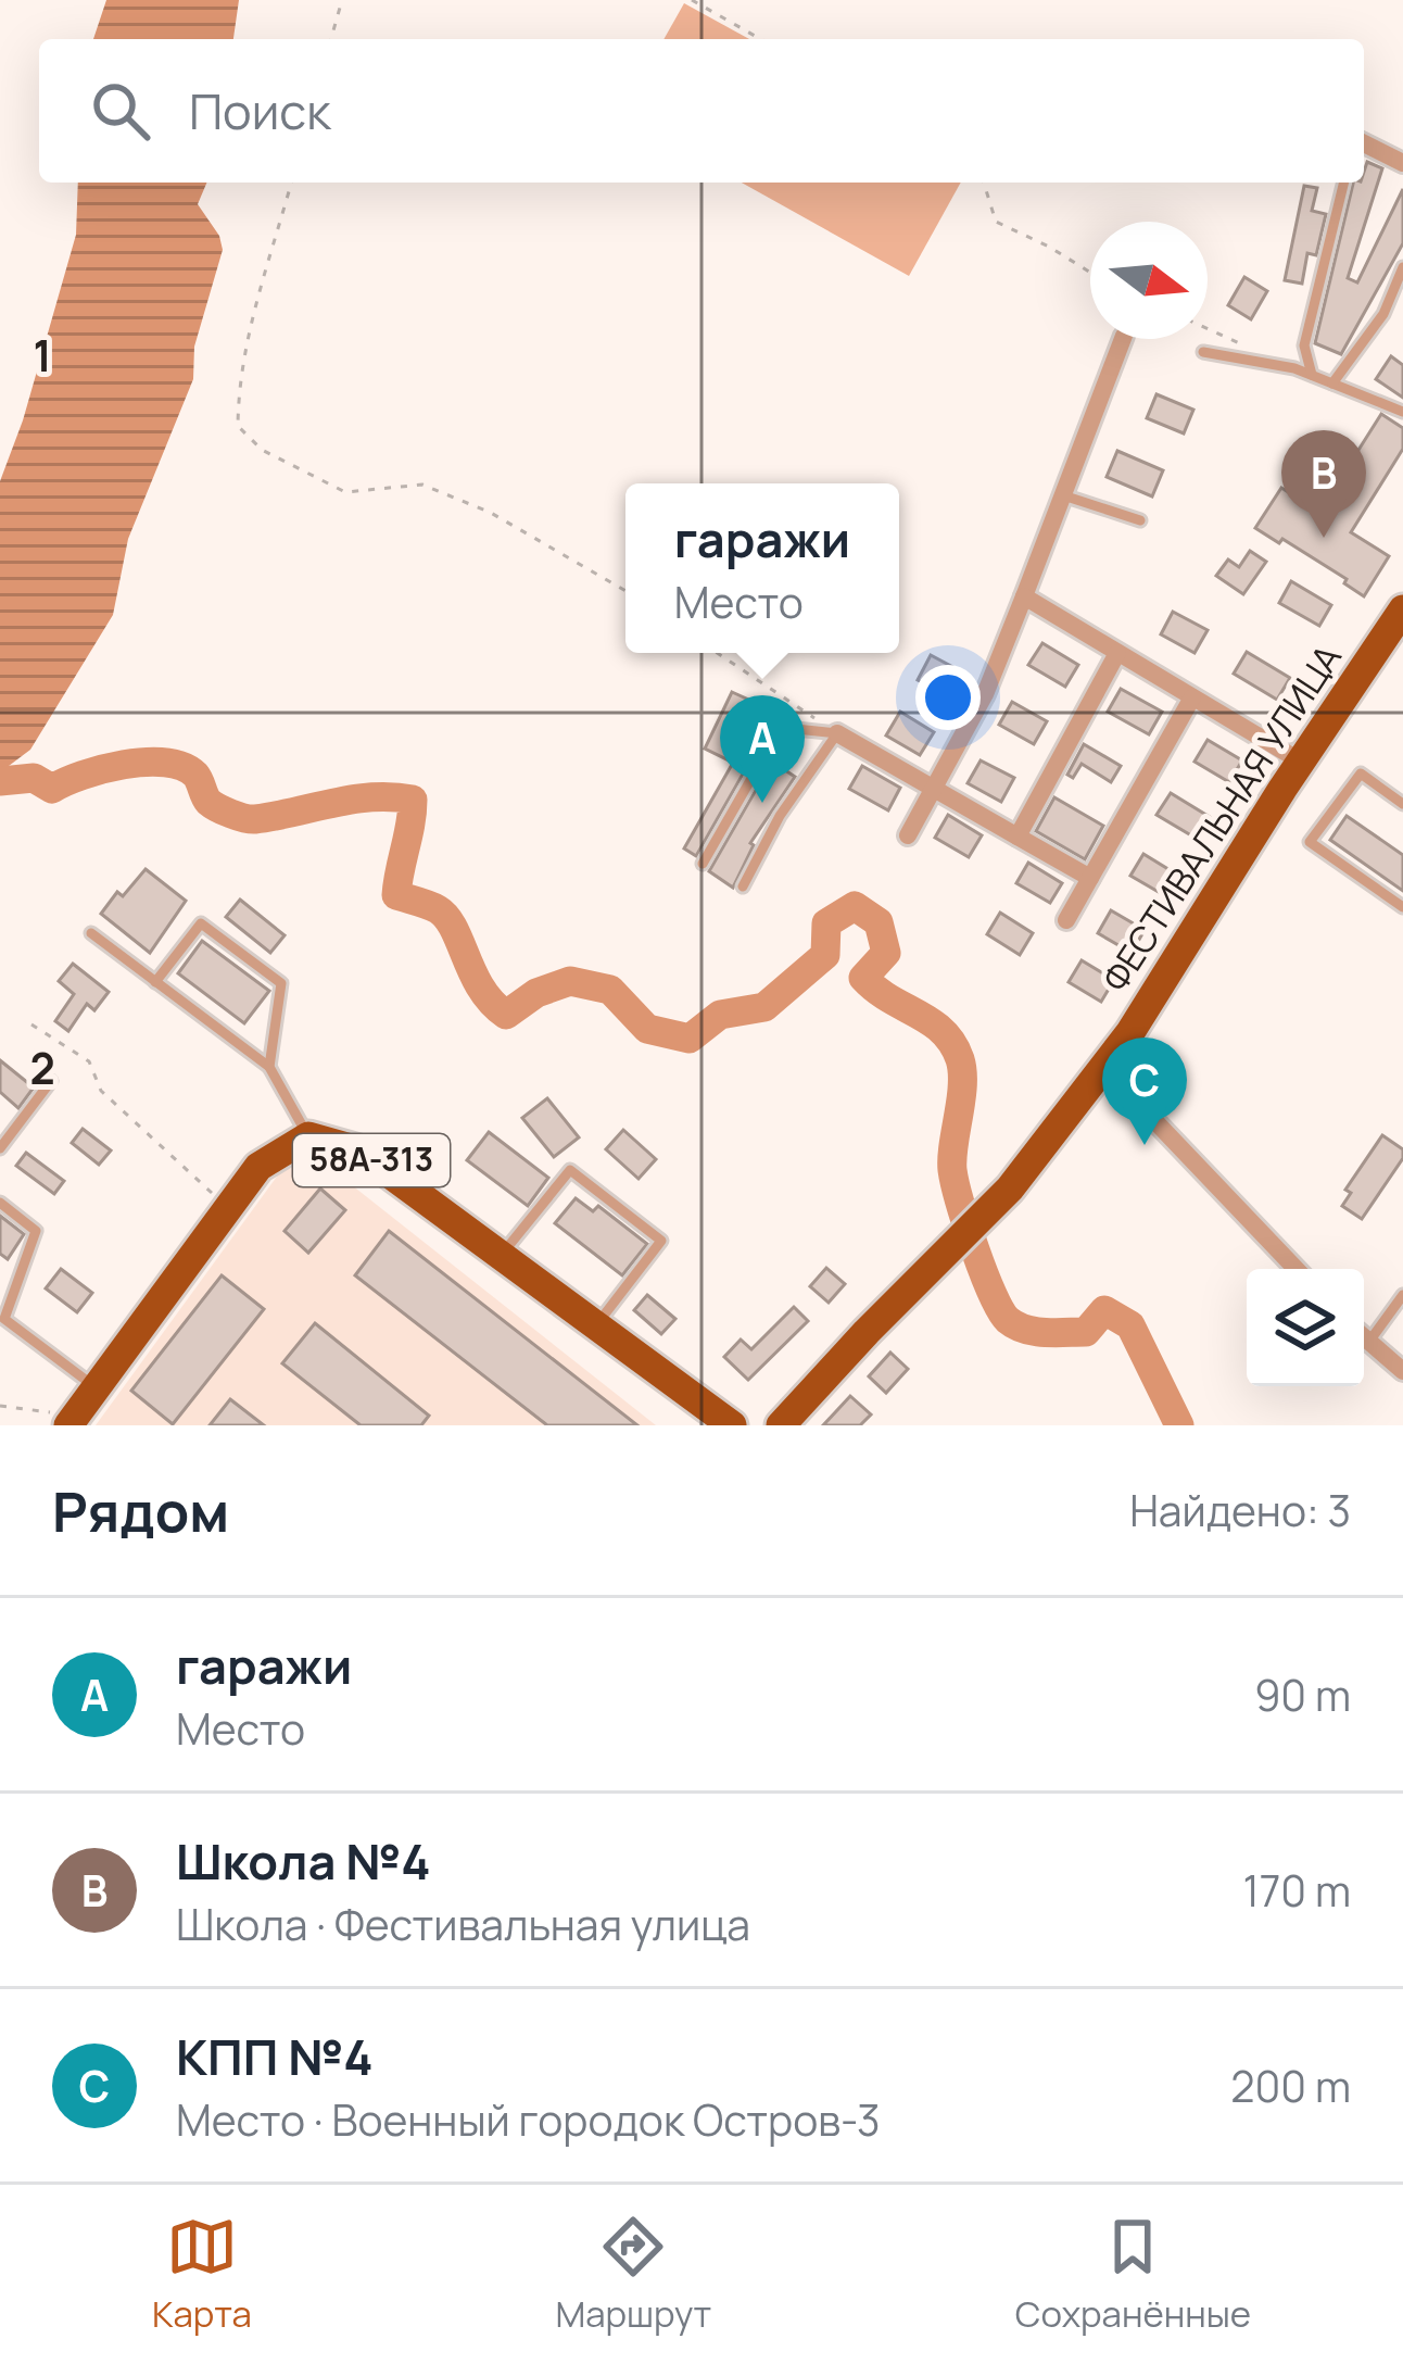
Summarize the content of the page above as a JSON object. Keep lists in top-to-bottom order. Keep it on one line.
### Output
{"streets":{"main road":["ФЕСТИВАЛЬНАЯ УЛИЦА","58А-313"]},"north":"right","page":{"search":"Поиск","pins":["B","A","C"],"popup":["гаражи","Место"],"heading":["Рядом","Найдено: 3"],"list":[{"mark":"A","name":"гаражи","note":"Место","value":"90 m"},{"mark":"B","name":"Школа №4","note":"Школа · Фестивальная улица","value":"170 m"},{"mark":"C","name":"КПП №4","note":"Место · Военный городок Остров-3","value":"200 m"}],"nav":["Карта","Маршрут","Сохранённые"]},"grid":{"rows":["1","2"]}}
